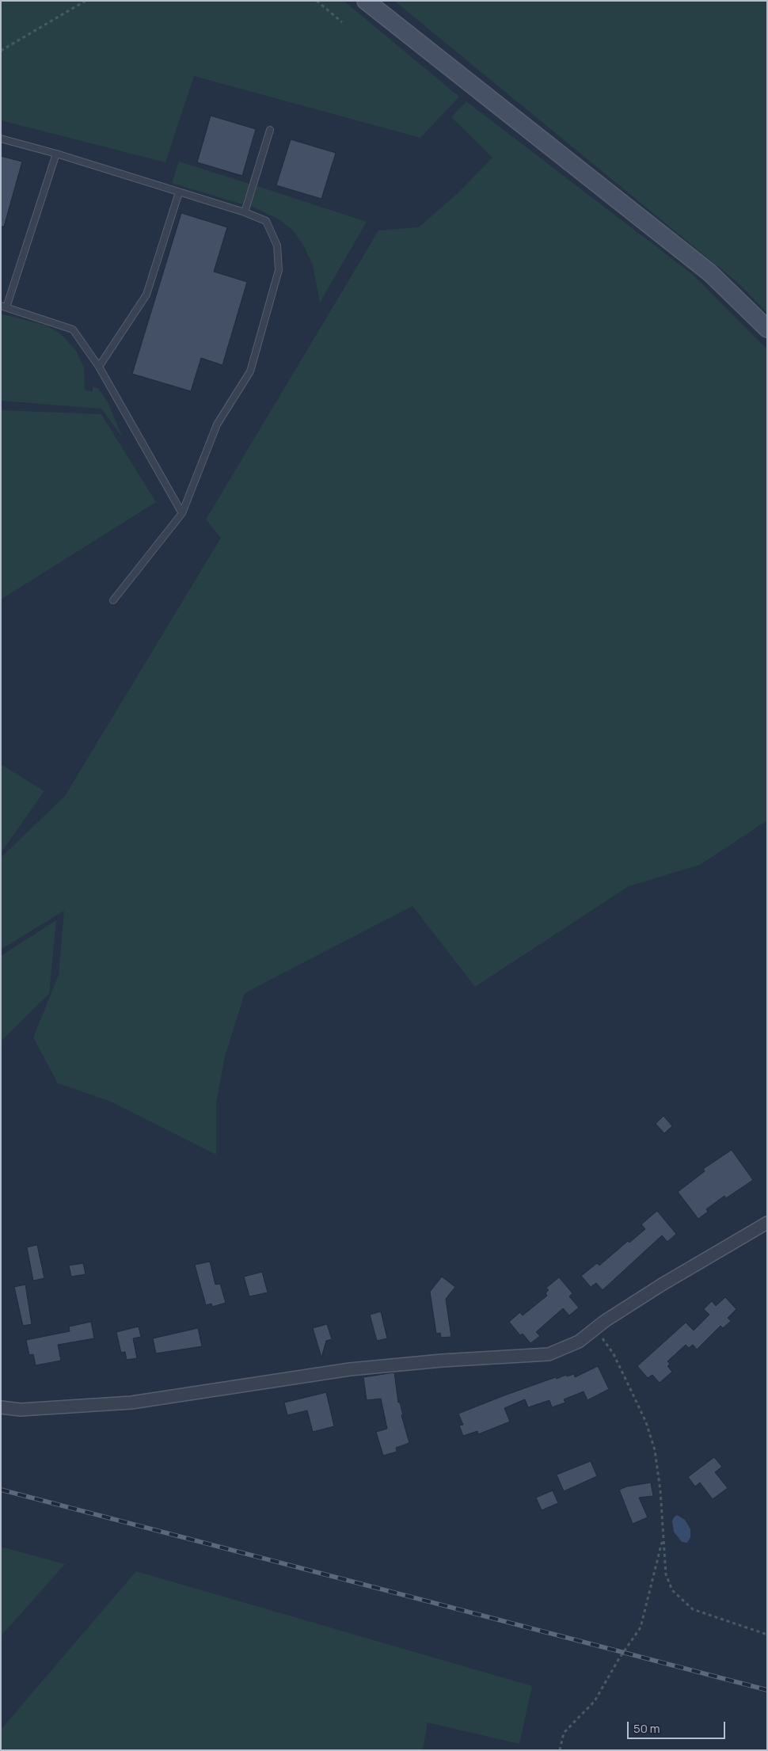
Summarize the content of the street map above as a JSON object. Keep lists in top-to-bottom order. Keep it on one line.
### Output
{"scale_bar":"50 m"}
